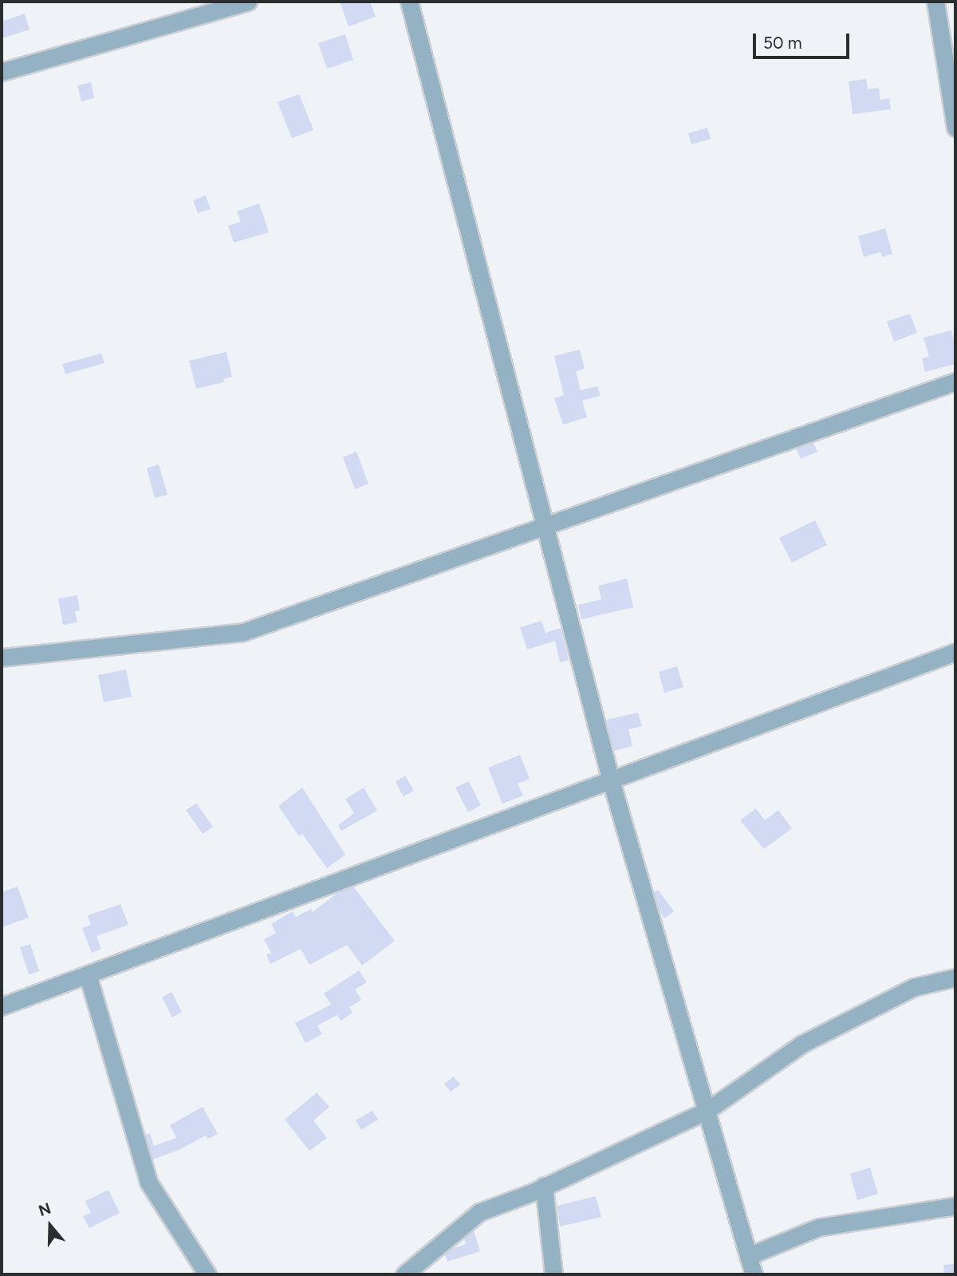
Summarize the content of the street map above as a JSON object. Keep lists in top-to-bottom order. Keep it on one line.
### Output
{"scale_bar":"50 m","north":"top"}
